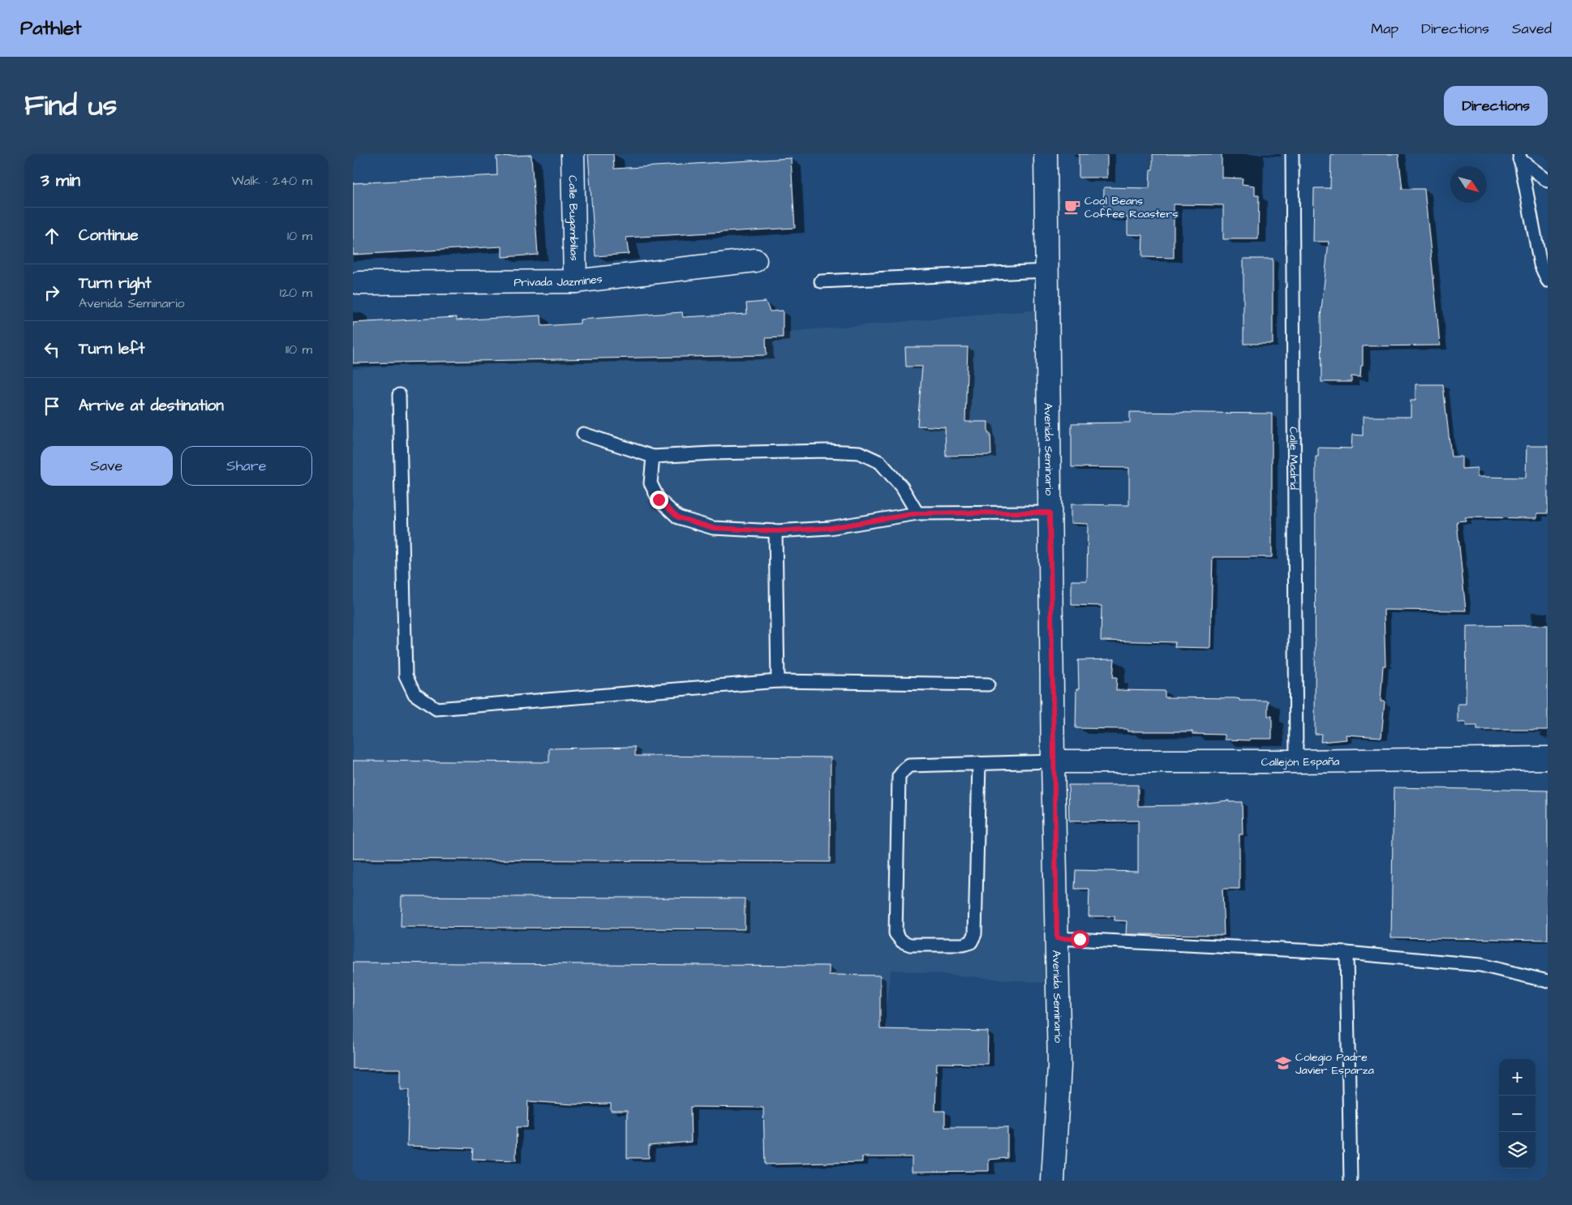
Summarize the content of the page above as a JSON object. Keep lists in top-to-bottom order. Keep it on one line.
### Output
{"streets":{"street":["Calle Bugambilias","Privada Jazmines","Avenida Seminario","Callejón España"],"lane":["Calle Madrid"]},"crossings":[["Calle Bugambilias","Privada Jazmines"],["Avenida Seminario","Callejón España"],["Calle Madrid","Callejón España"]],"places":{"cafe":["Cool Beans Coffee Roasters"],"school or university":["Colegio Padre Javier Esparza"]},"north":"bottom right","page":{"header":"Pathlet","nav":["Map","Directions","Saved"],"title":"Find us","buttons":["Directions",["Save","Share"]],"heading":["3 min","Walk · 240 m"],"list":[["Continue","10 m"],["Turn right","Avenida Seminario","120 m"],["Turn left","110 m"],"Arrive at destination"],"map_buttons":["+","−"]}}
